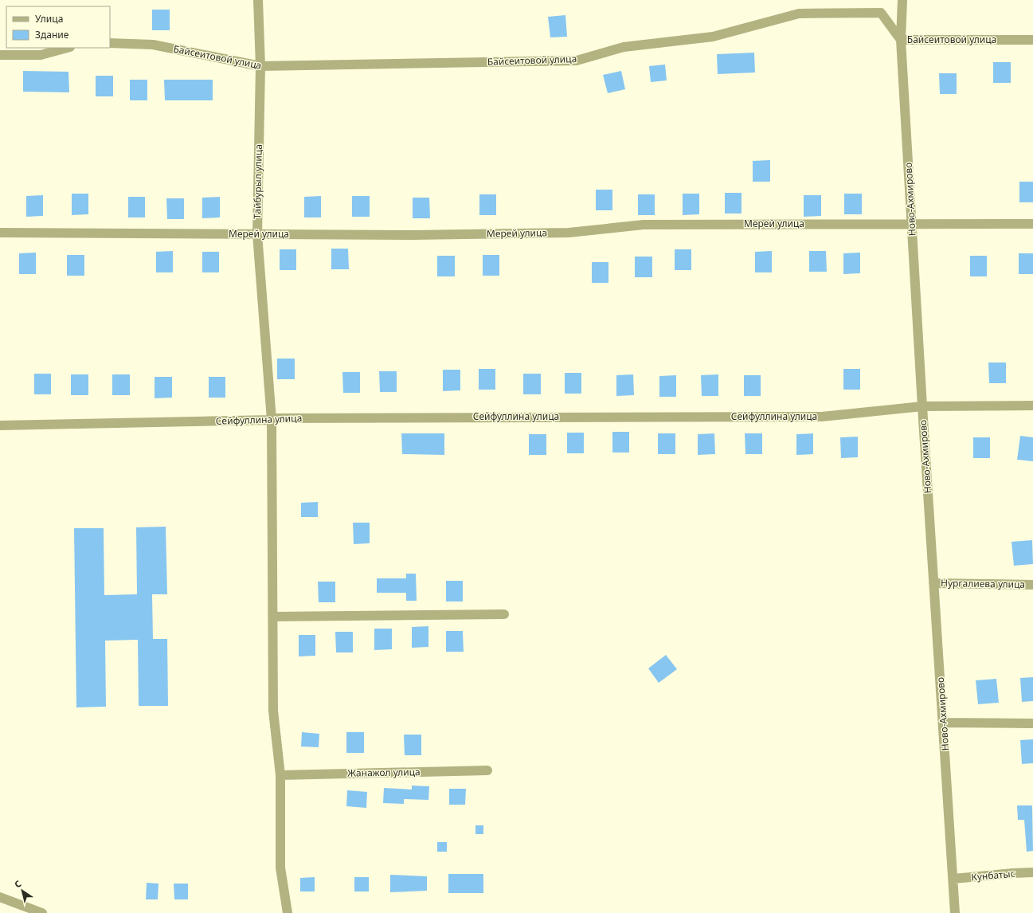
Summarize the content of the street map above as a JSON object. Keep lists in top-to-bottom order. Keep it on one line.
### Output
{"streets":{"street":["Байсеитовой улица","Тайбурыл улица","Ново-Ахмирово","Мерей улица","Сейфуллина улица","Нургалиева улица","Жанажол улица","Кунбатыс"]},"crossings":[["Байсеитовой улица","Тайбурыл улица"],["Байсеитовой улица","Ново-Ахмирово"],["Тайбурыл улица","Мерей улица"],["Тайбурыл улица","Сейфуллина улица"],["Тайбурыл улица","Жанажол улица"],["Ново-Ахмирово","Мерей улица"],["Ново-Ахмирово","Сейфуллина улица"],["Ново-Ахмирово","Нургалиева улица"],["Ново-Ахмирово","Кунбатыс"]],"legend":["Улица","Здание"],"north":"top left"}
